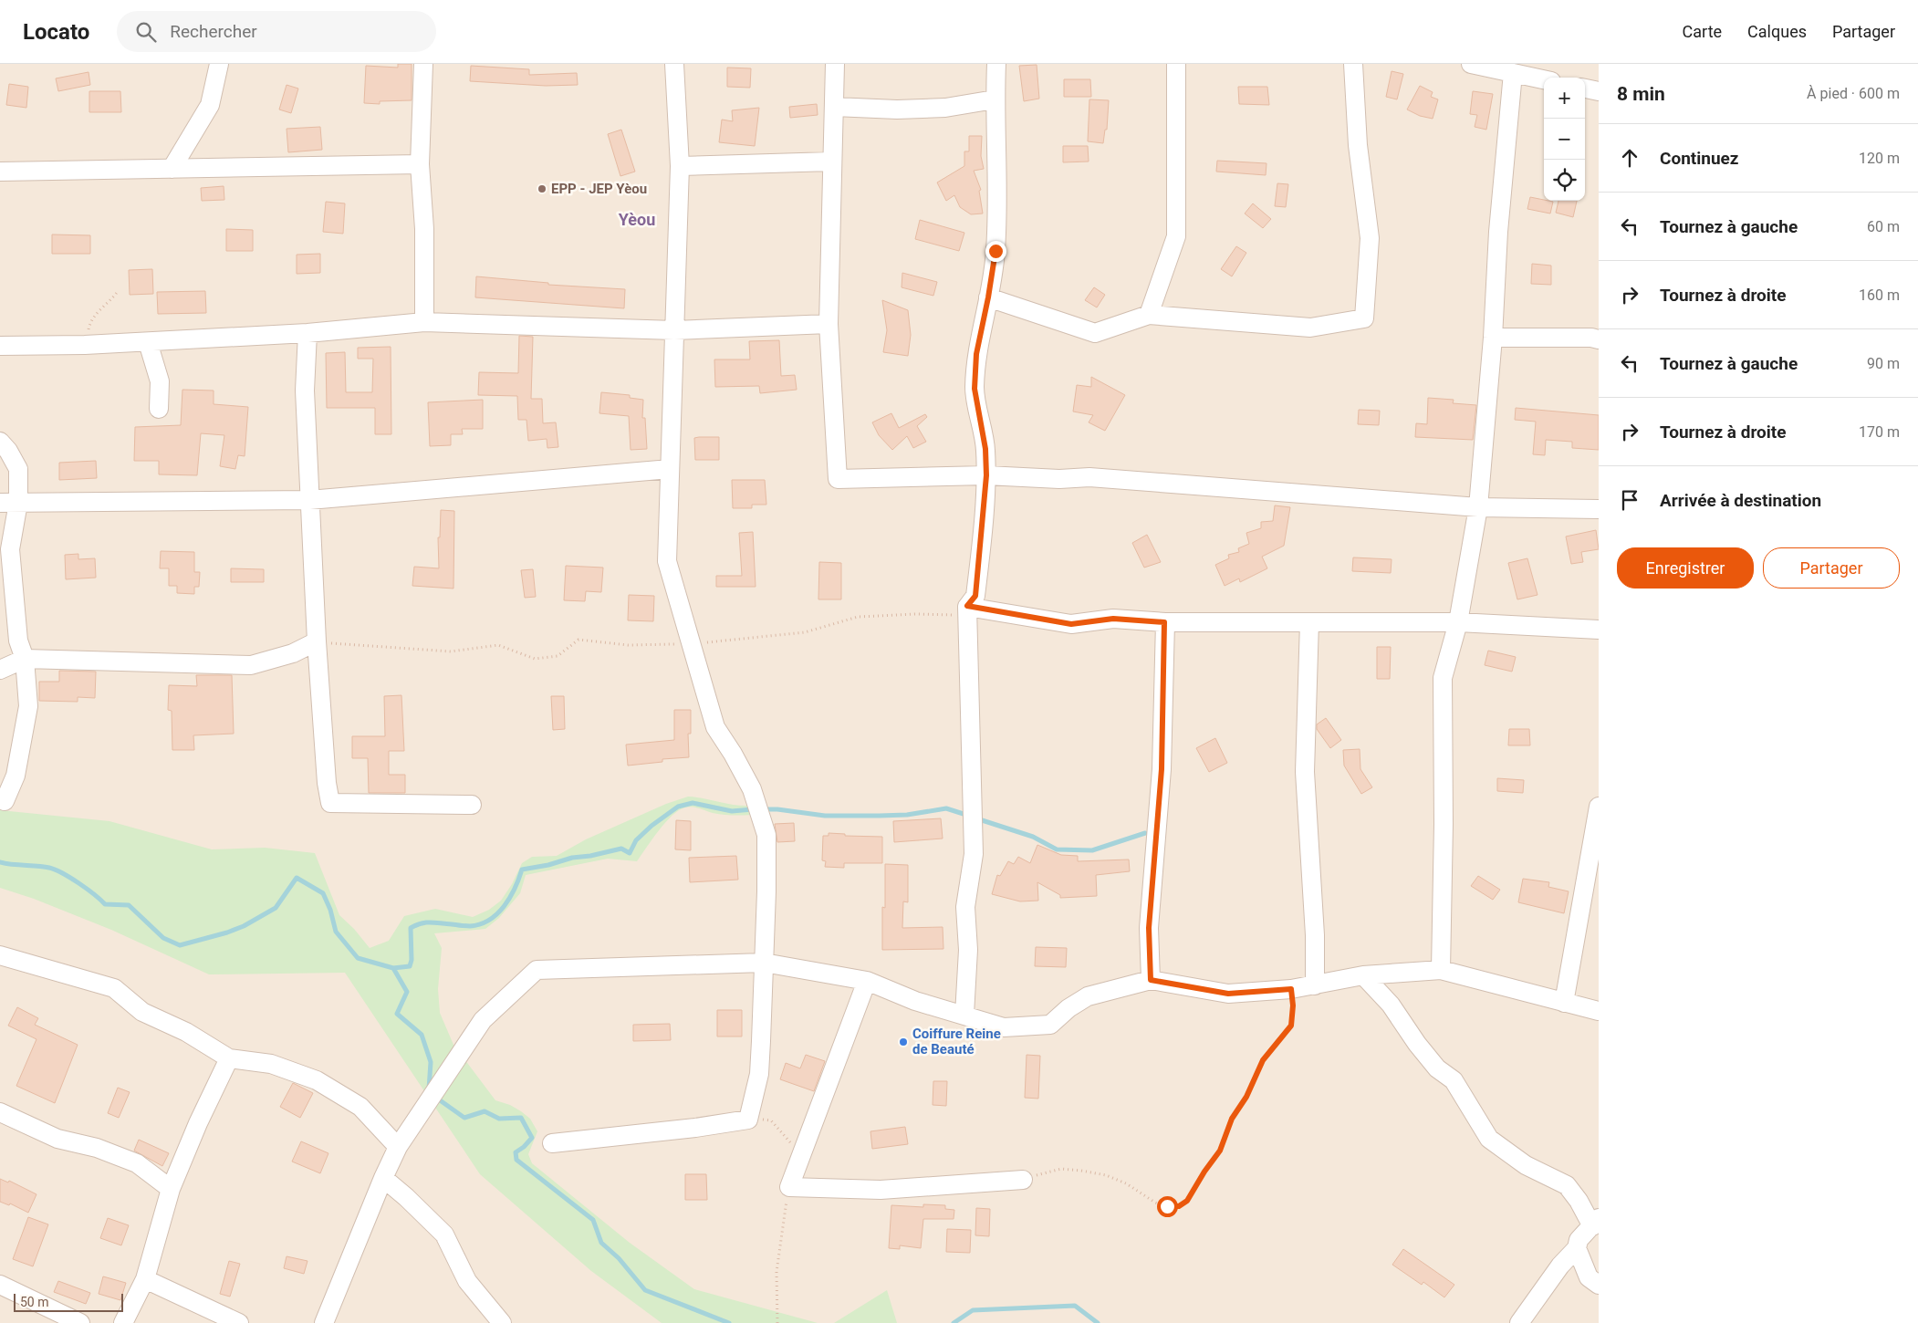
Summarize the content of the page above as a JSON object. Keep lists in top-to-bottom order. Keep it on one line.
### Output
{"districts":["Yèou"],"places":["EPP - JEP Yèou","Coiffure Reine de Beauté"],"scale_bar":"50 m","page":{"header":"Locato","search":"Rechercher","nav":["Carte","Calques","Partager"],"heading":["8 min","À pied · 600 m"],"map_buttons":["+","−"],"list":[["Continuez","120 m"],["Tournez à gauche","60 m"],["Tournez à droite","160 m"],["Tournez à gauche","90 m"],["Tournez à droite","170 m"],"Arrivée à destination"],"buttons":["Enregistrer","Partager"],"scale":"50 m"}}
